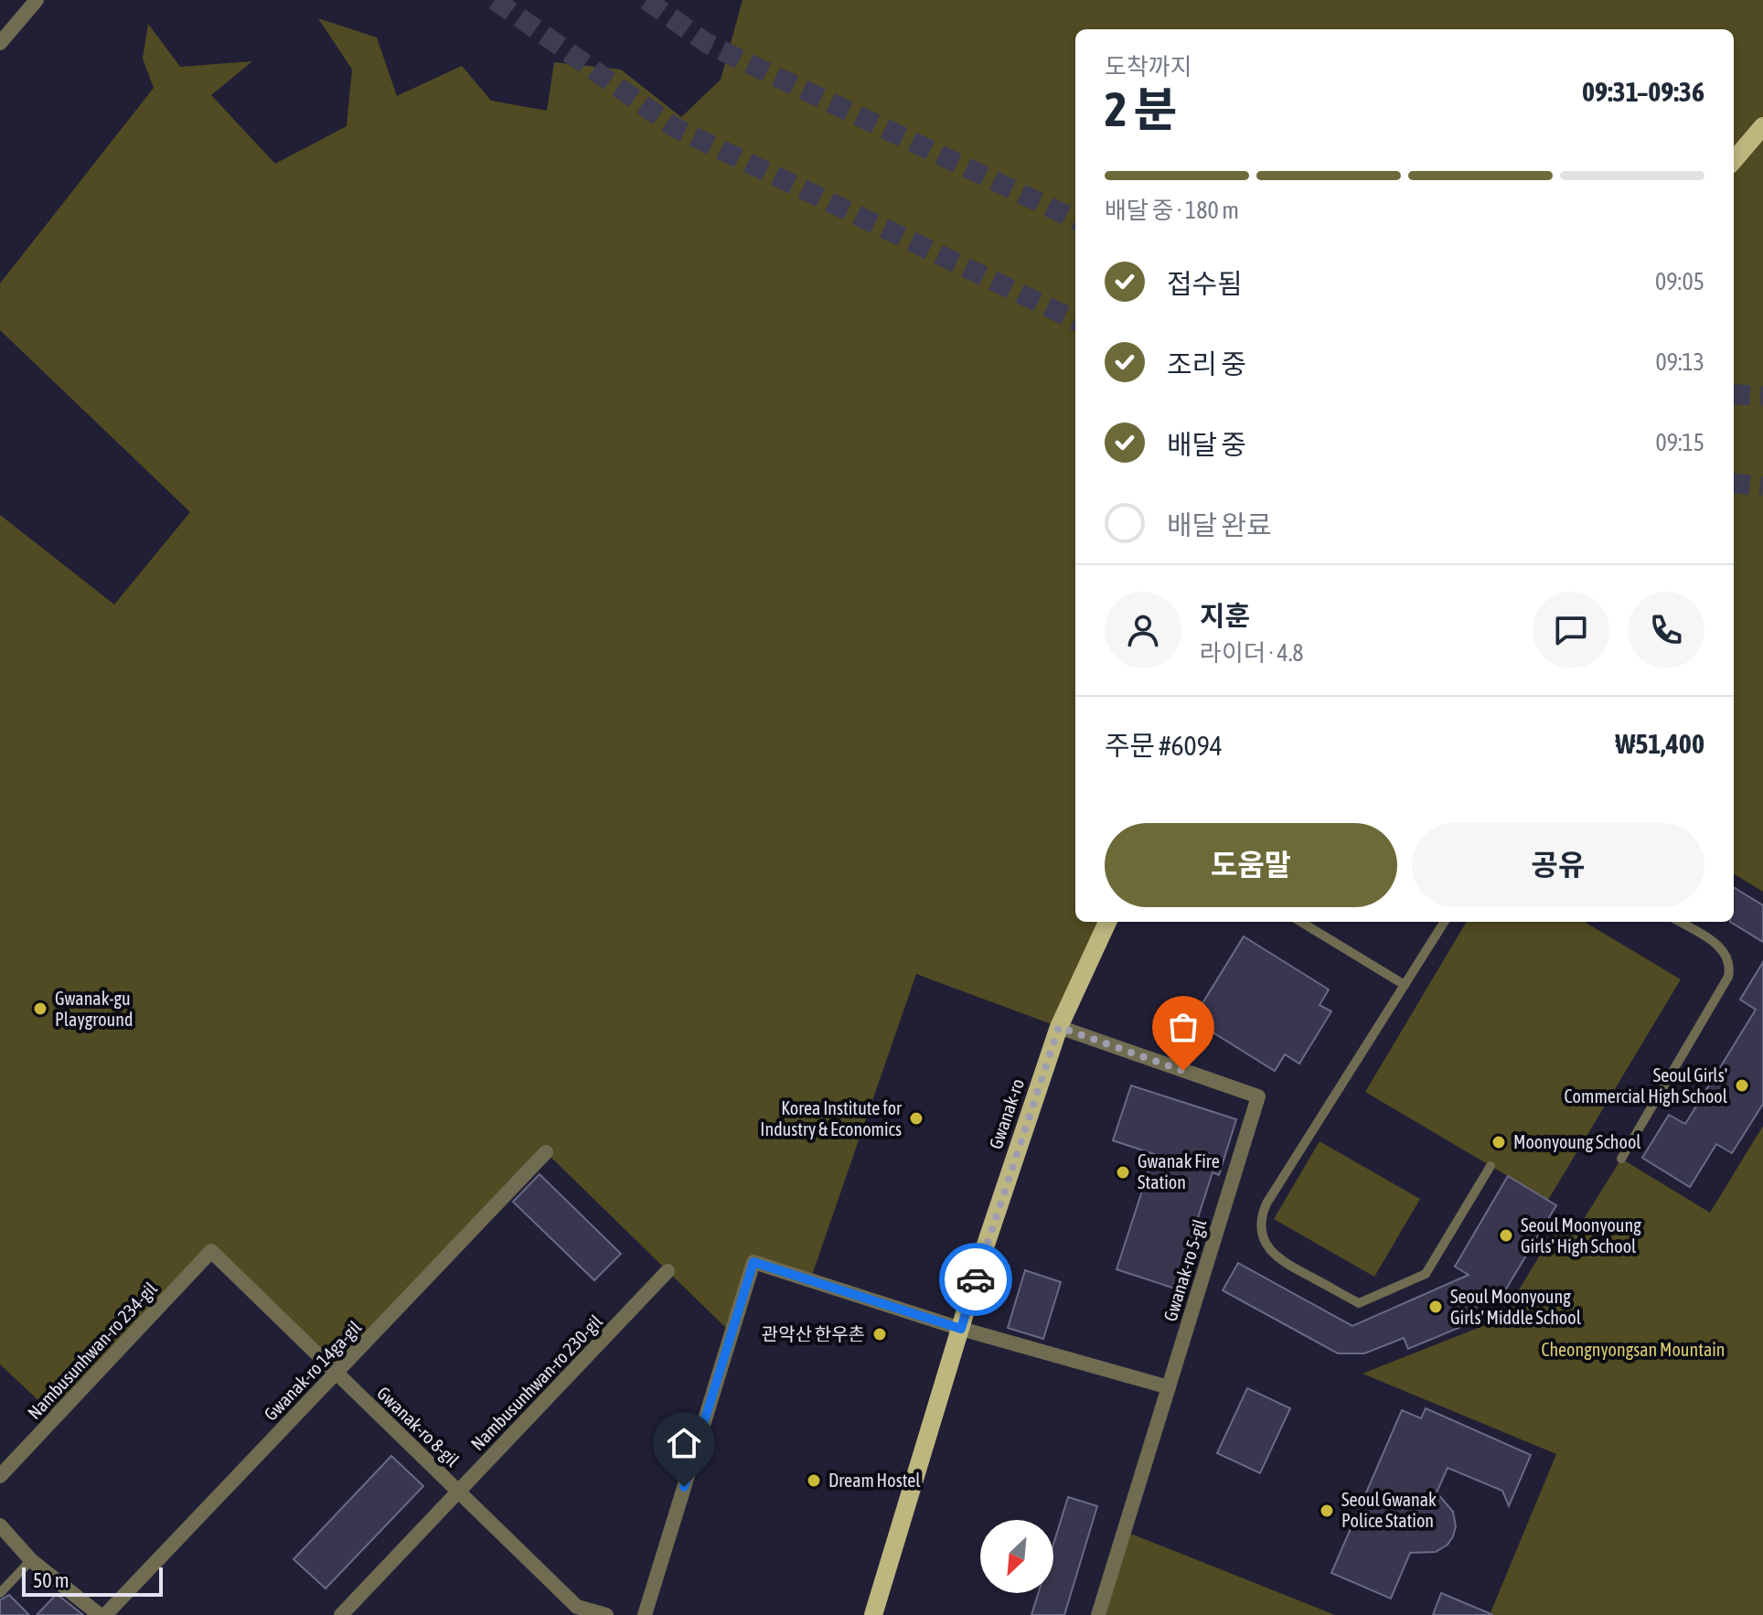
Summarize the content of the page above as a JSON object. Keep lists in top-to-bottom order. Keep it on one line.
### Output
{"streets":{"main road":["Gwanak-ro"],"street":["Gwanak-ro 5-gil","Nambusunhwan-ro 234-gil","Gwanak-ro 14ga-gil","Nambusunhwan-ro 230-gil","Gwanak-ro 8-gil"]},"crossings":[["Gwanak-ro","Gwanak-ro 5-gil"],["Nambusunhwan-ro 234-gil","Gwanak-ro 8-gil"],["Gwanak-ro 14ga-gil","Gwanak-ro 8-gil"],["Nambusunhwan-ro 230-gil","Gwanak-ro 8-gil"]],"parks":["Cheongnyongsan Mountain"],"places":["Gwanak-gu Playground","Seoul Girls' Commercial High School","Korea Institute for Industry & Economics","Moonyoung School","Gwanak Fire Station","Seoul Moonyoung Girls' High School","Seoul Moonyoung Girls' Middle School","관악산 한우촌","Dream Hostel","Seoul Gwanak Police Station"],"scale_bar":"50 m","north":"bottom left","page":{"heading":["2 분","도착까지","09:31–09:36"],"panel":["지훈","라이더 · 4.8","주문 #6094","₩51,400"],"bar":"배달 중 · 180 m","list":[["접수됨","09:05"],["조리 중","09:13"],["배달 중","09:15"],"배달 완료"],"buttons":["도움말","공유"],"scale":"50 m"}}
